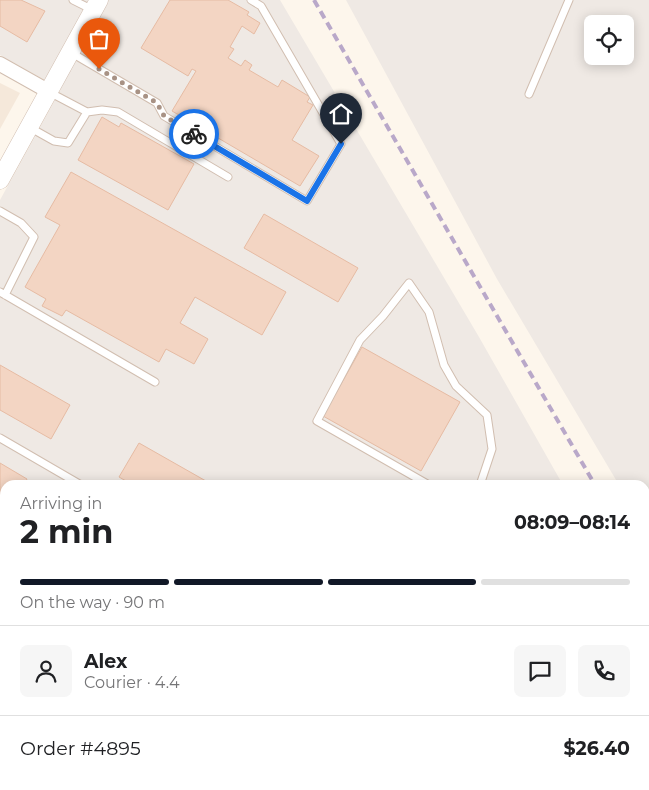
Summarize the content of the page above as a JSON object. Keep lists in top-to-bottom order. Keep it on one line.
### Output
{"page":{"heading":["2 min","Arriving in","08:09–08:14"],"panel":["Alex","Courier · 4.4","Order #4895","$26.40"],"bar":"On the way · 90 m"}}
